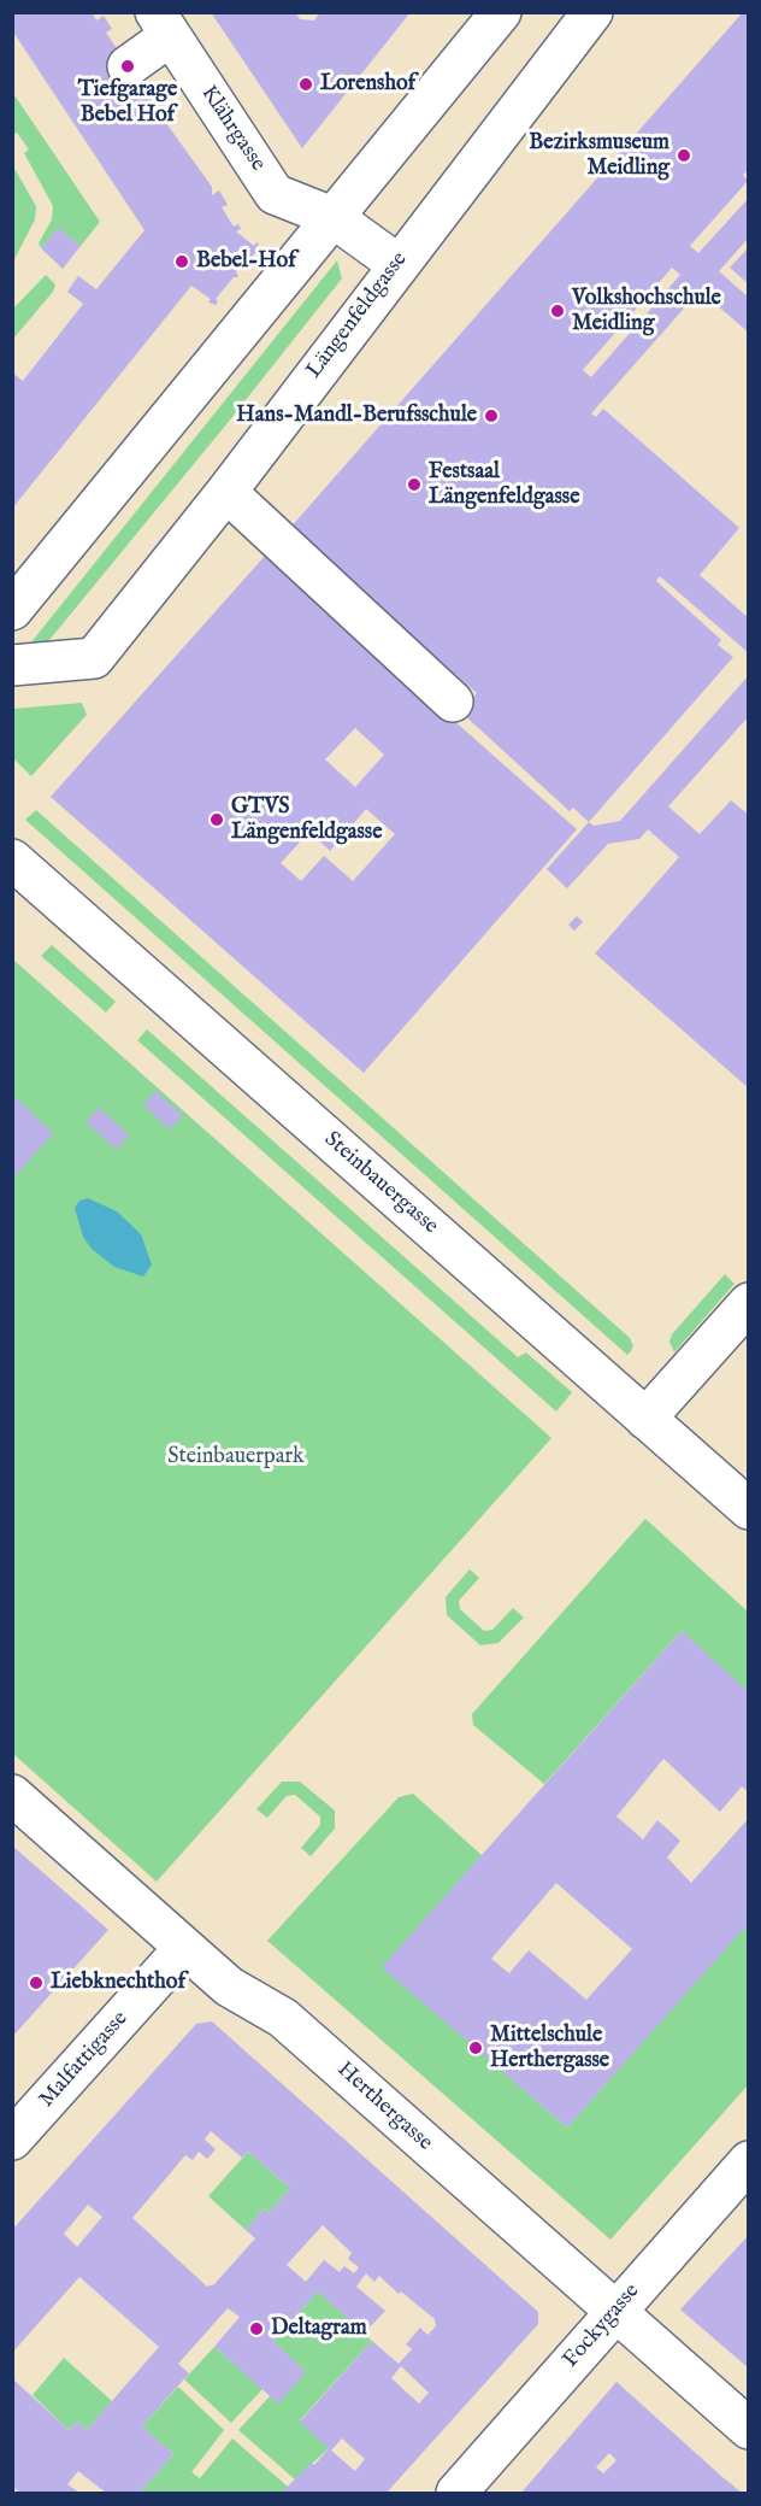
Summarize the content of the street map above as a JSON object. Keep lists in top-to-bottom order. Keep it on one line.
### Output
{"streets":{"street":["Klährgasse","Längenfeldgasse","Steinbauergasse","Malfattigasse","Herthergasse","Fockygasse"]},"crossings":[["Klährgasse","Längenfeldgasse"],["Malfattigasse","Herthergasse"],["Herthergasse","Fockygasse"]],"parks":["Steinbauerpark"],"places":["Tiefgarage Bebel Hof","Lorenshof","Bezirksmuseum Meidling","Bebel-Hof","Volkshochschule Meidling","Hans-Mandl-Berufsschule","Festsaal Längenfeldgasse","GTVS Längenfeldgasse","Liebknechthof","Mittelschule Herthergasse","Deltagram"]}
